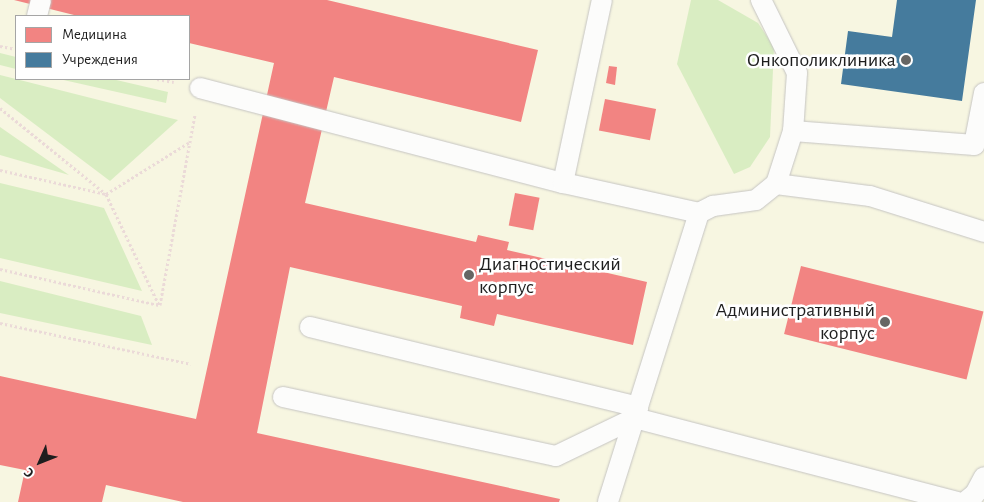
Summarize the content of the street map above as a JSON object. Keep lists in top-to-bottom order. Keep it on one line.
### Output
{"places":["Онкополиклиника","Диагностический корпус","Административный корпус"],"legend":["Медицина","Учреждения"],"north":"bottom left"}
